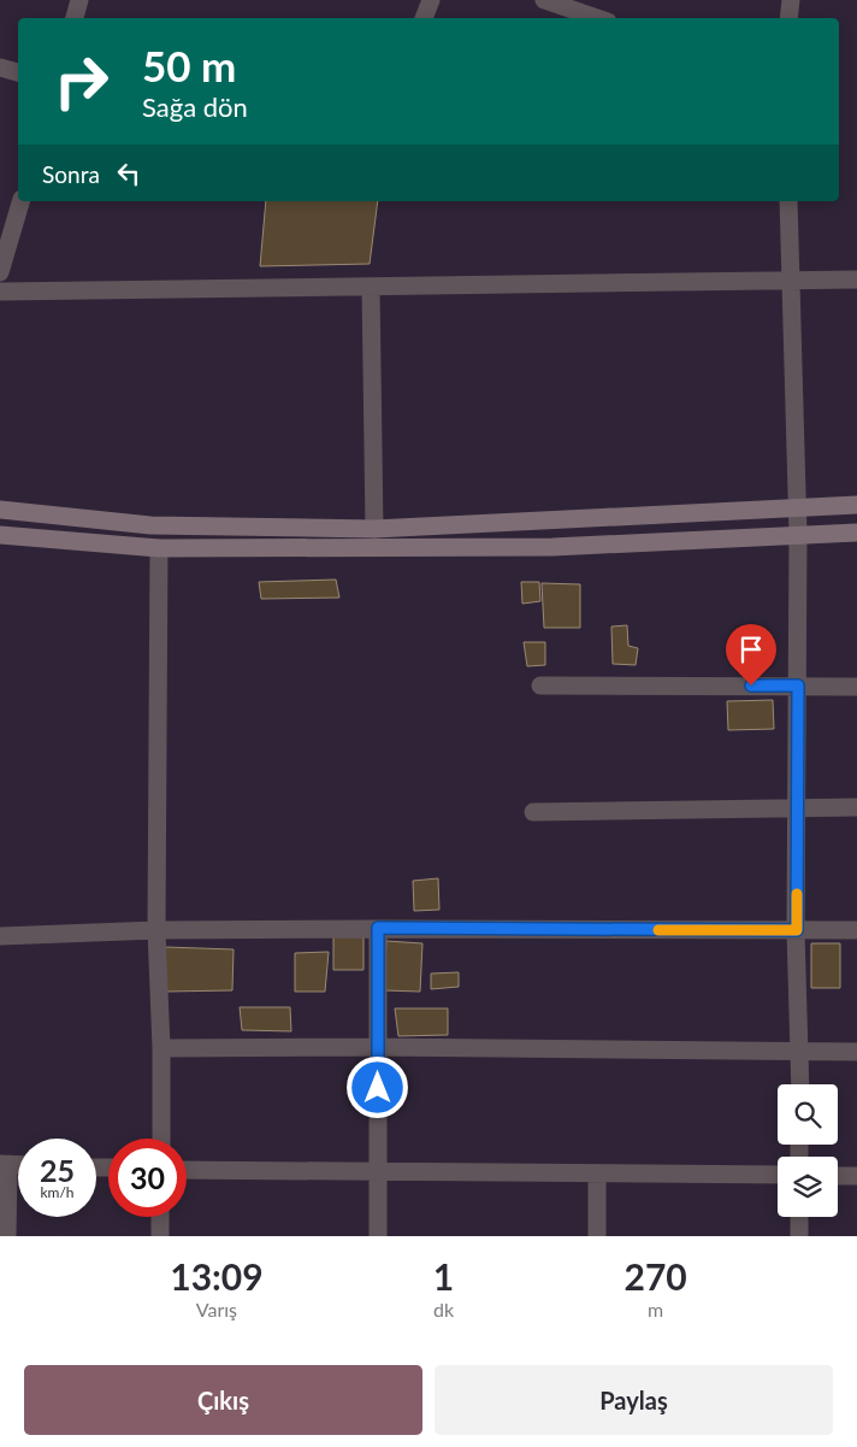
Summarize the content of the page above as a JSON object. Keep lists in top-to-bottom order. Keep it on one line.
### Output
{"page":{"turn":["50 m","Sağa dön"],"then":"Sonra","speed":"25 km/h","limit":"30","eta":["13:09","Varış","1","dk","270","m"],"buttons":["Çıkış","Paylaş"]}}
